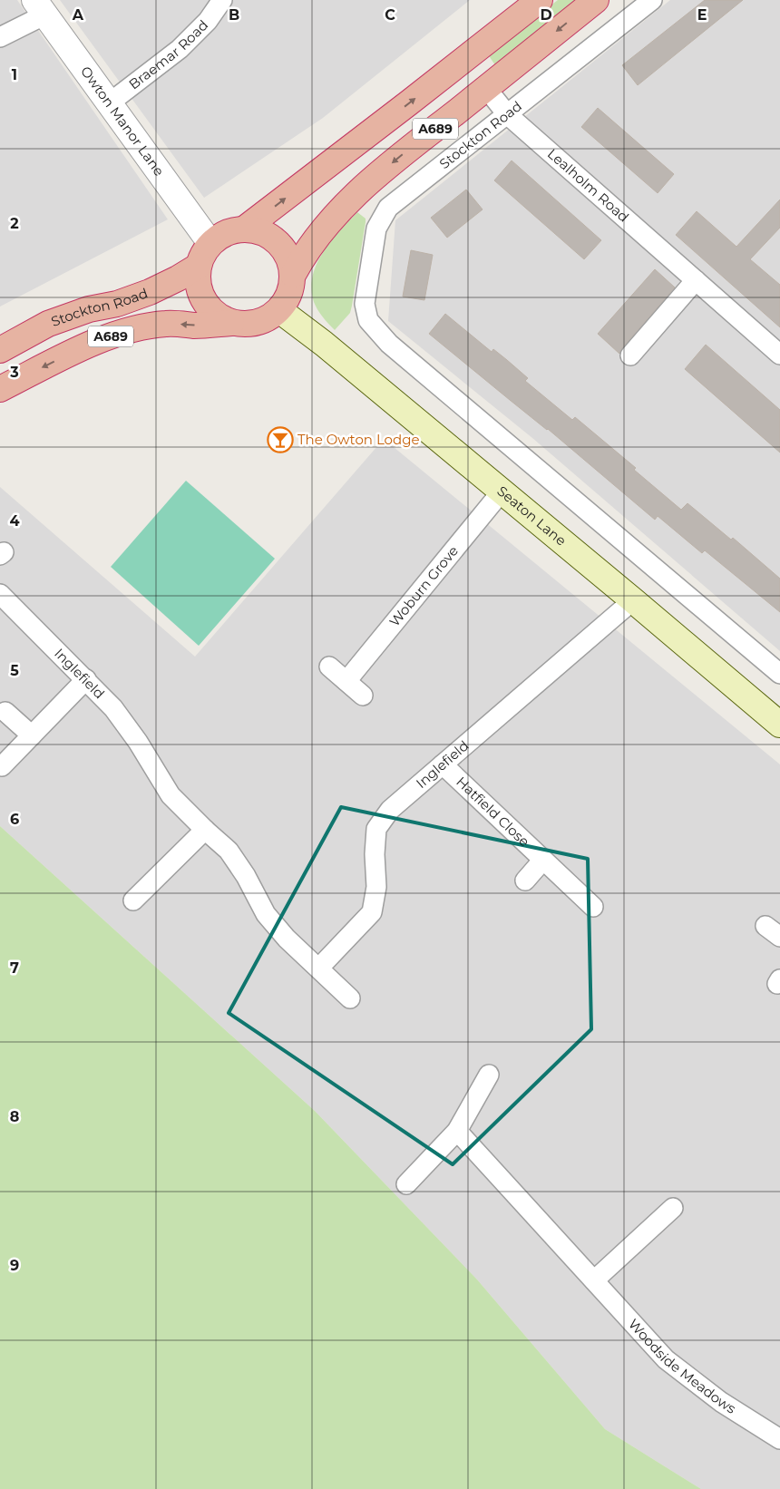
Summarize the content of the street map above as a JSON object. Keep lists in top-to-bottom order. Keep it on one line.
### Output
{"streets":{"highway":["A689","Stockton Road"],"main road":["Seaton Lane"],"street":["Braemar Road","Owton Manor Lane","Lealholm Road","Woburn Grove","Inglefield","Hatfield Close","Woodside Meadows"]},"crossings":[["Braemar Road","Owton Manor Lane"],["Owton Manor Lane","A689"],["Owton Manor Lane","Stockton Road"],["Owton Manor Lane","Seaton Lane"],["A689","Stockton Road"],["A689","Lealholm Road"],["A689","Seaton Lane"],["Stockton Road","Lealholm Road"],["Stockton Road","Seaton Lane"],["Seaton Lane","Woburn Grove"],["Seaton Lane","Inglefield"],["Inglefield","Hatfield Close"]],"places":{"bar":["The Owton Lodge"]},"grid":{"columns":["A","B","C","D","E"],"rows":["1","2","3","4","5","6","7","8","9"]}}
